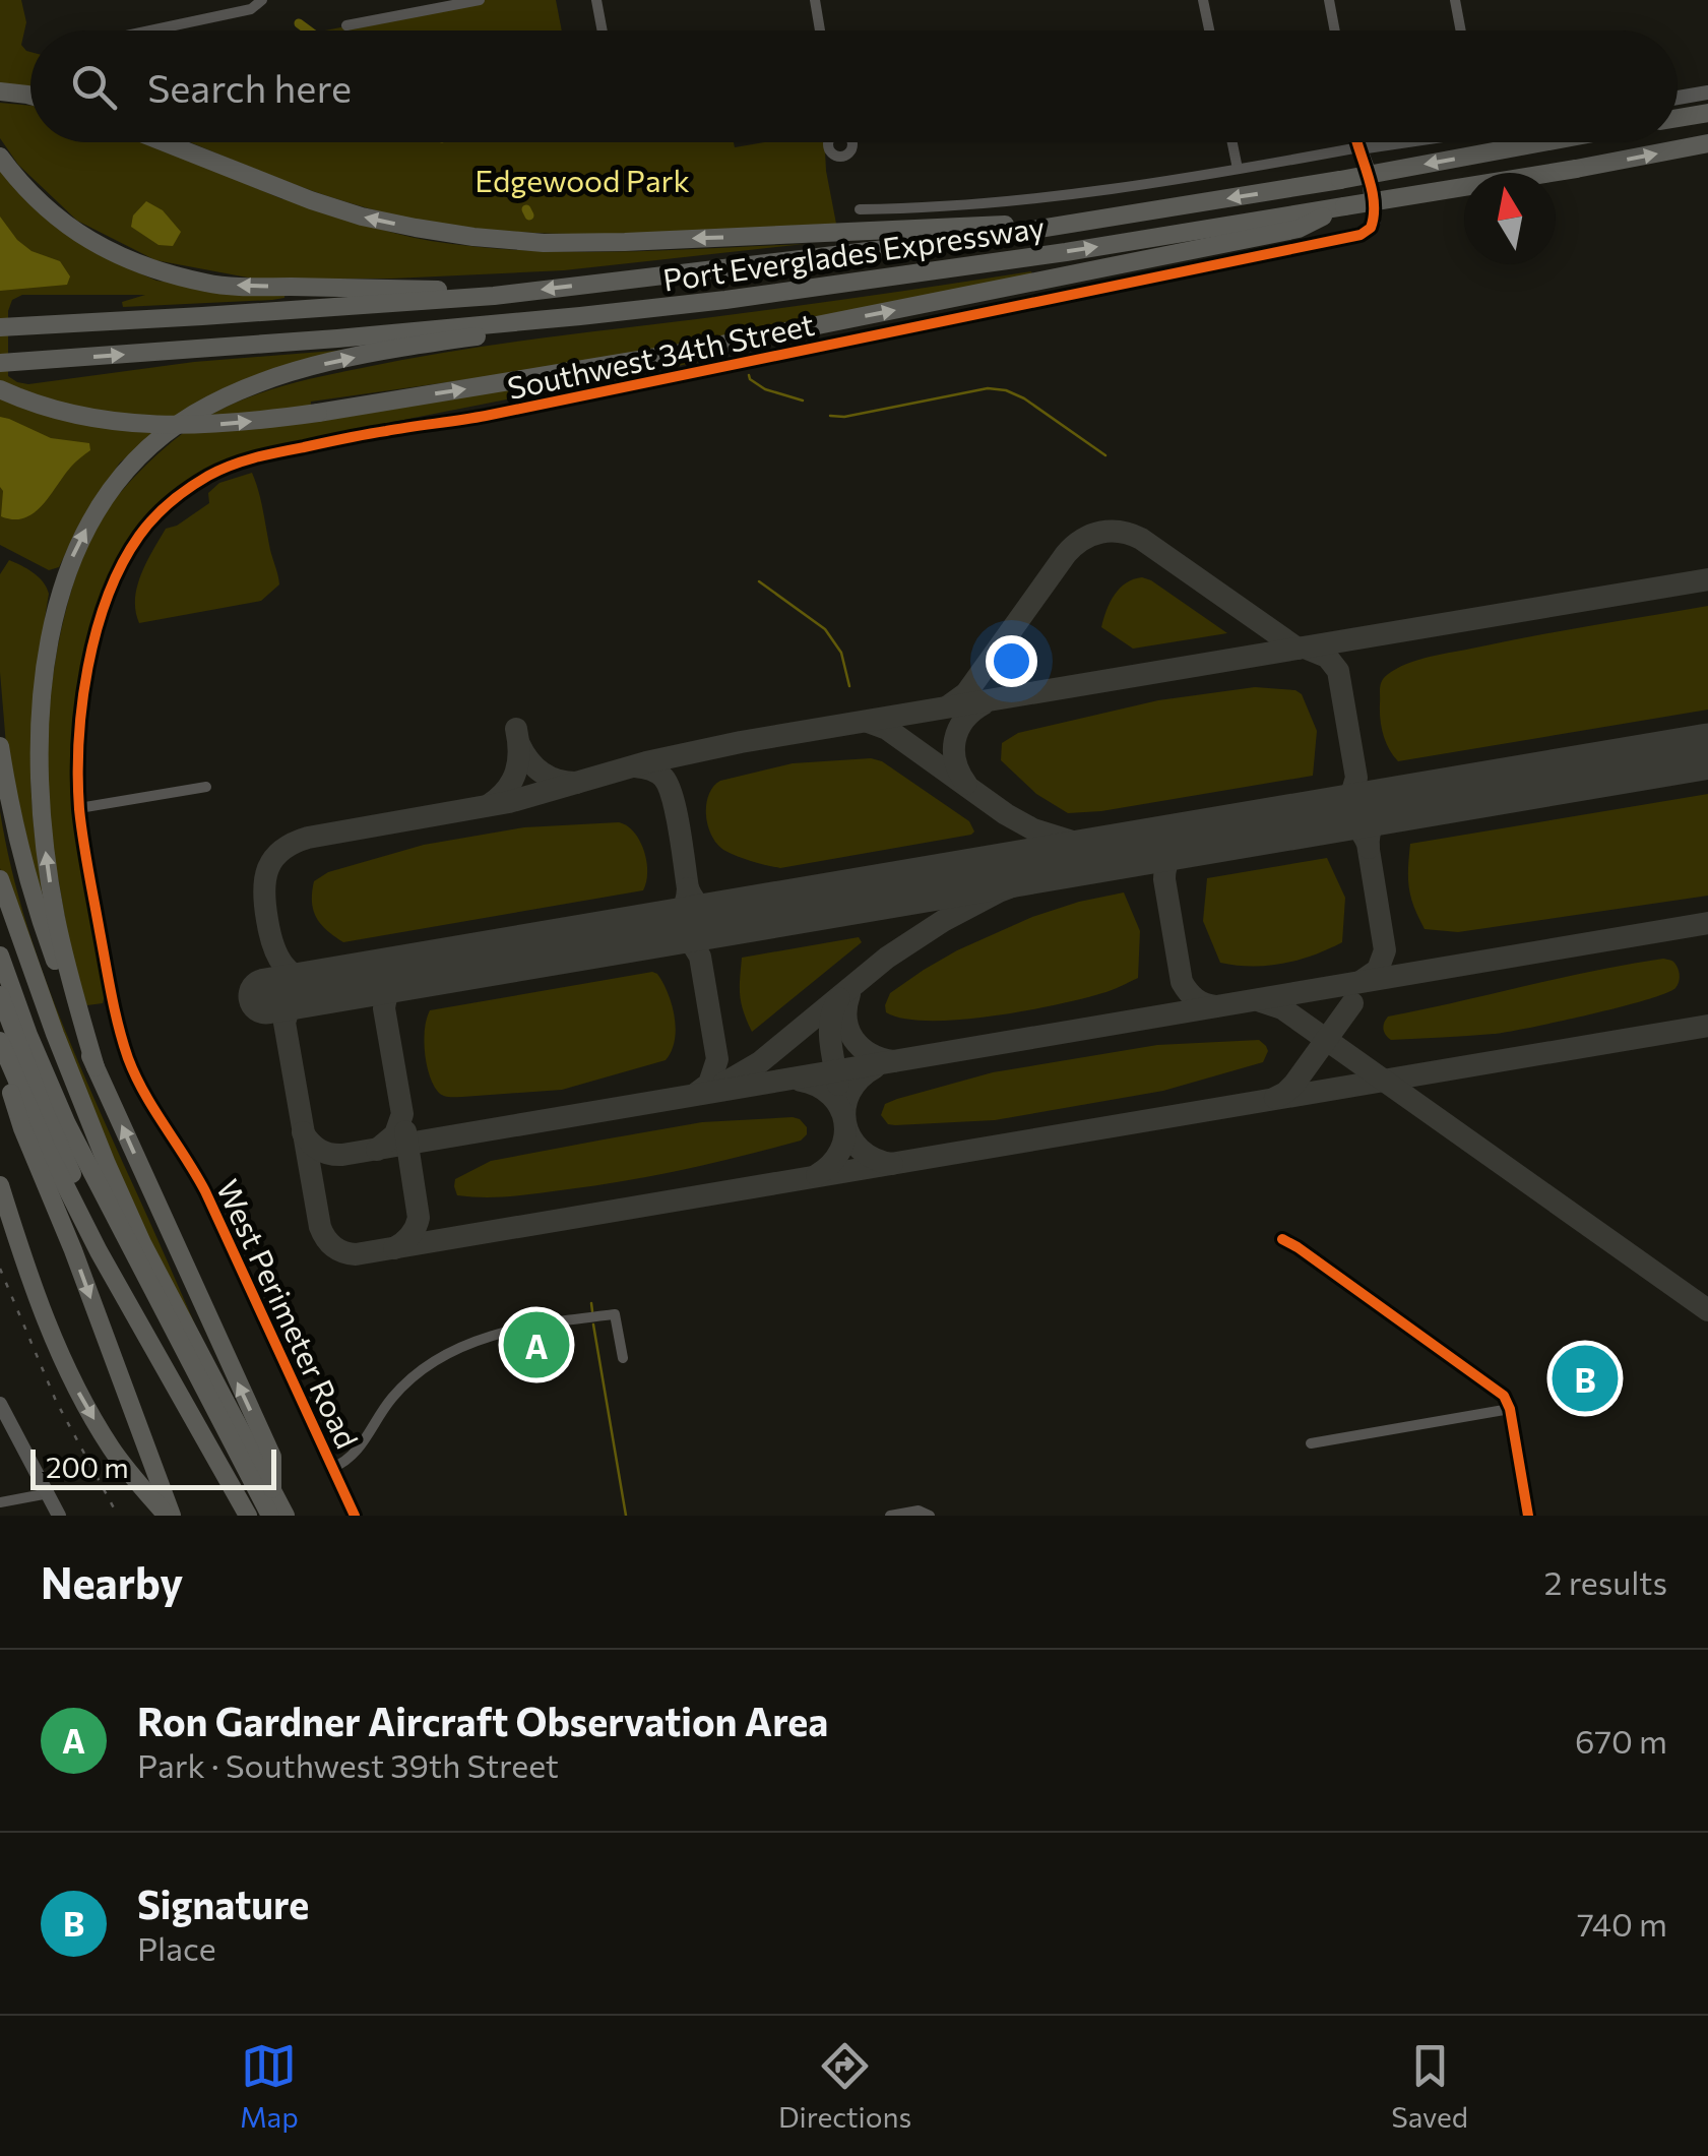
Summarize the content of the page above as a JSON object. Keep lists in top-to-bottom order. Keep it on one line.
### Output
{"streets":{"highway":["Port Everglades Expressway"],"street":["Southwest 34th Street","West Perimeter Road"]},"crossings":[["Southwest 34th Street","West Perimeter Road"]],"parks":["Edgewood Park"],"scale_bar":"200 m","north":"top","page":{"search":"Search here","pins":["A","B"],"scale":"200 m","heading":["Nearby","2 results"],"list":[{"mark":"A","name":"Ron Gardner Aircraft Observation Area","note":"Park · Southwest 39th Street","value":"670 m"},{"mark":"B","name":"Signature","note":"Place","value":"740 m"}],"nav":["Map","Directions","Saved"]}}
